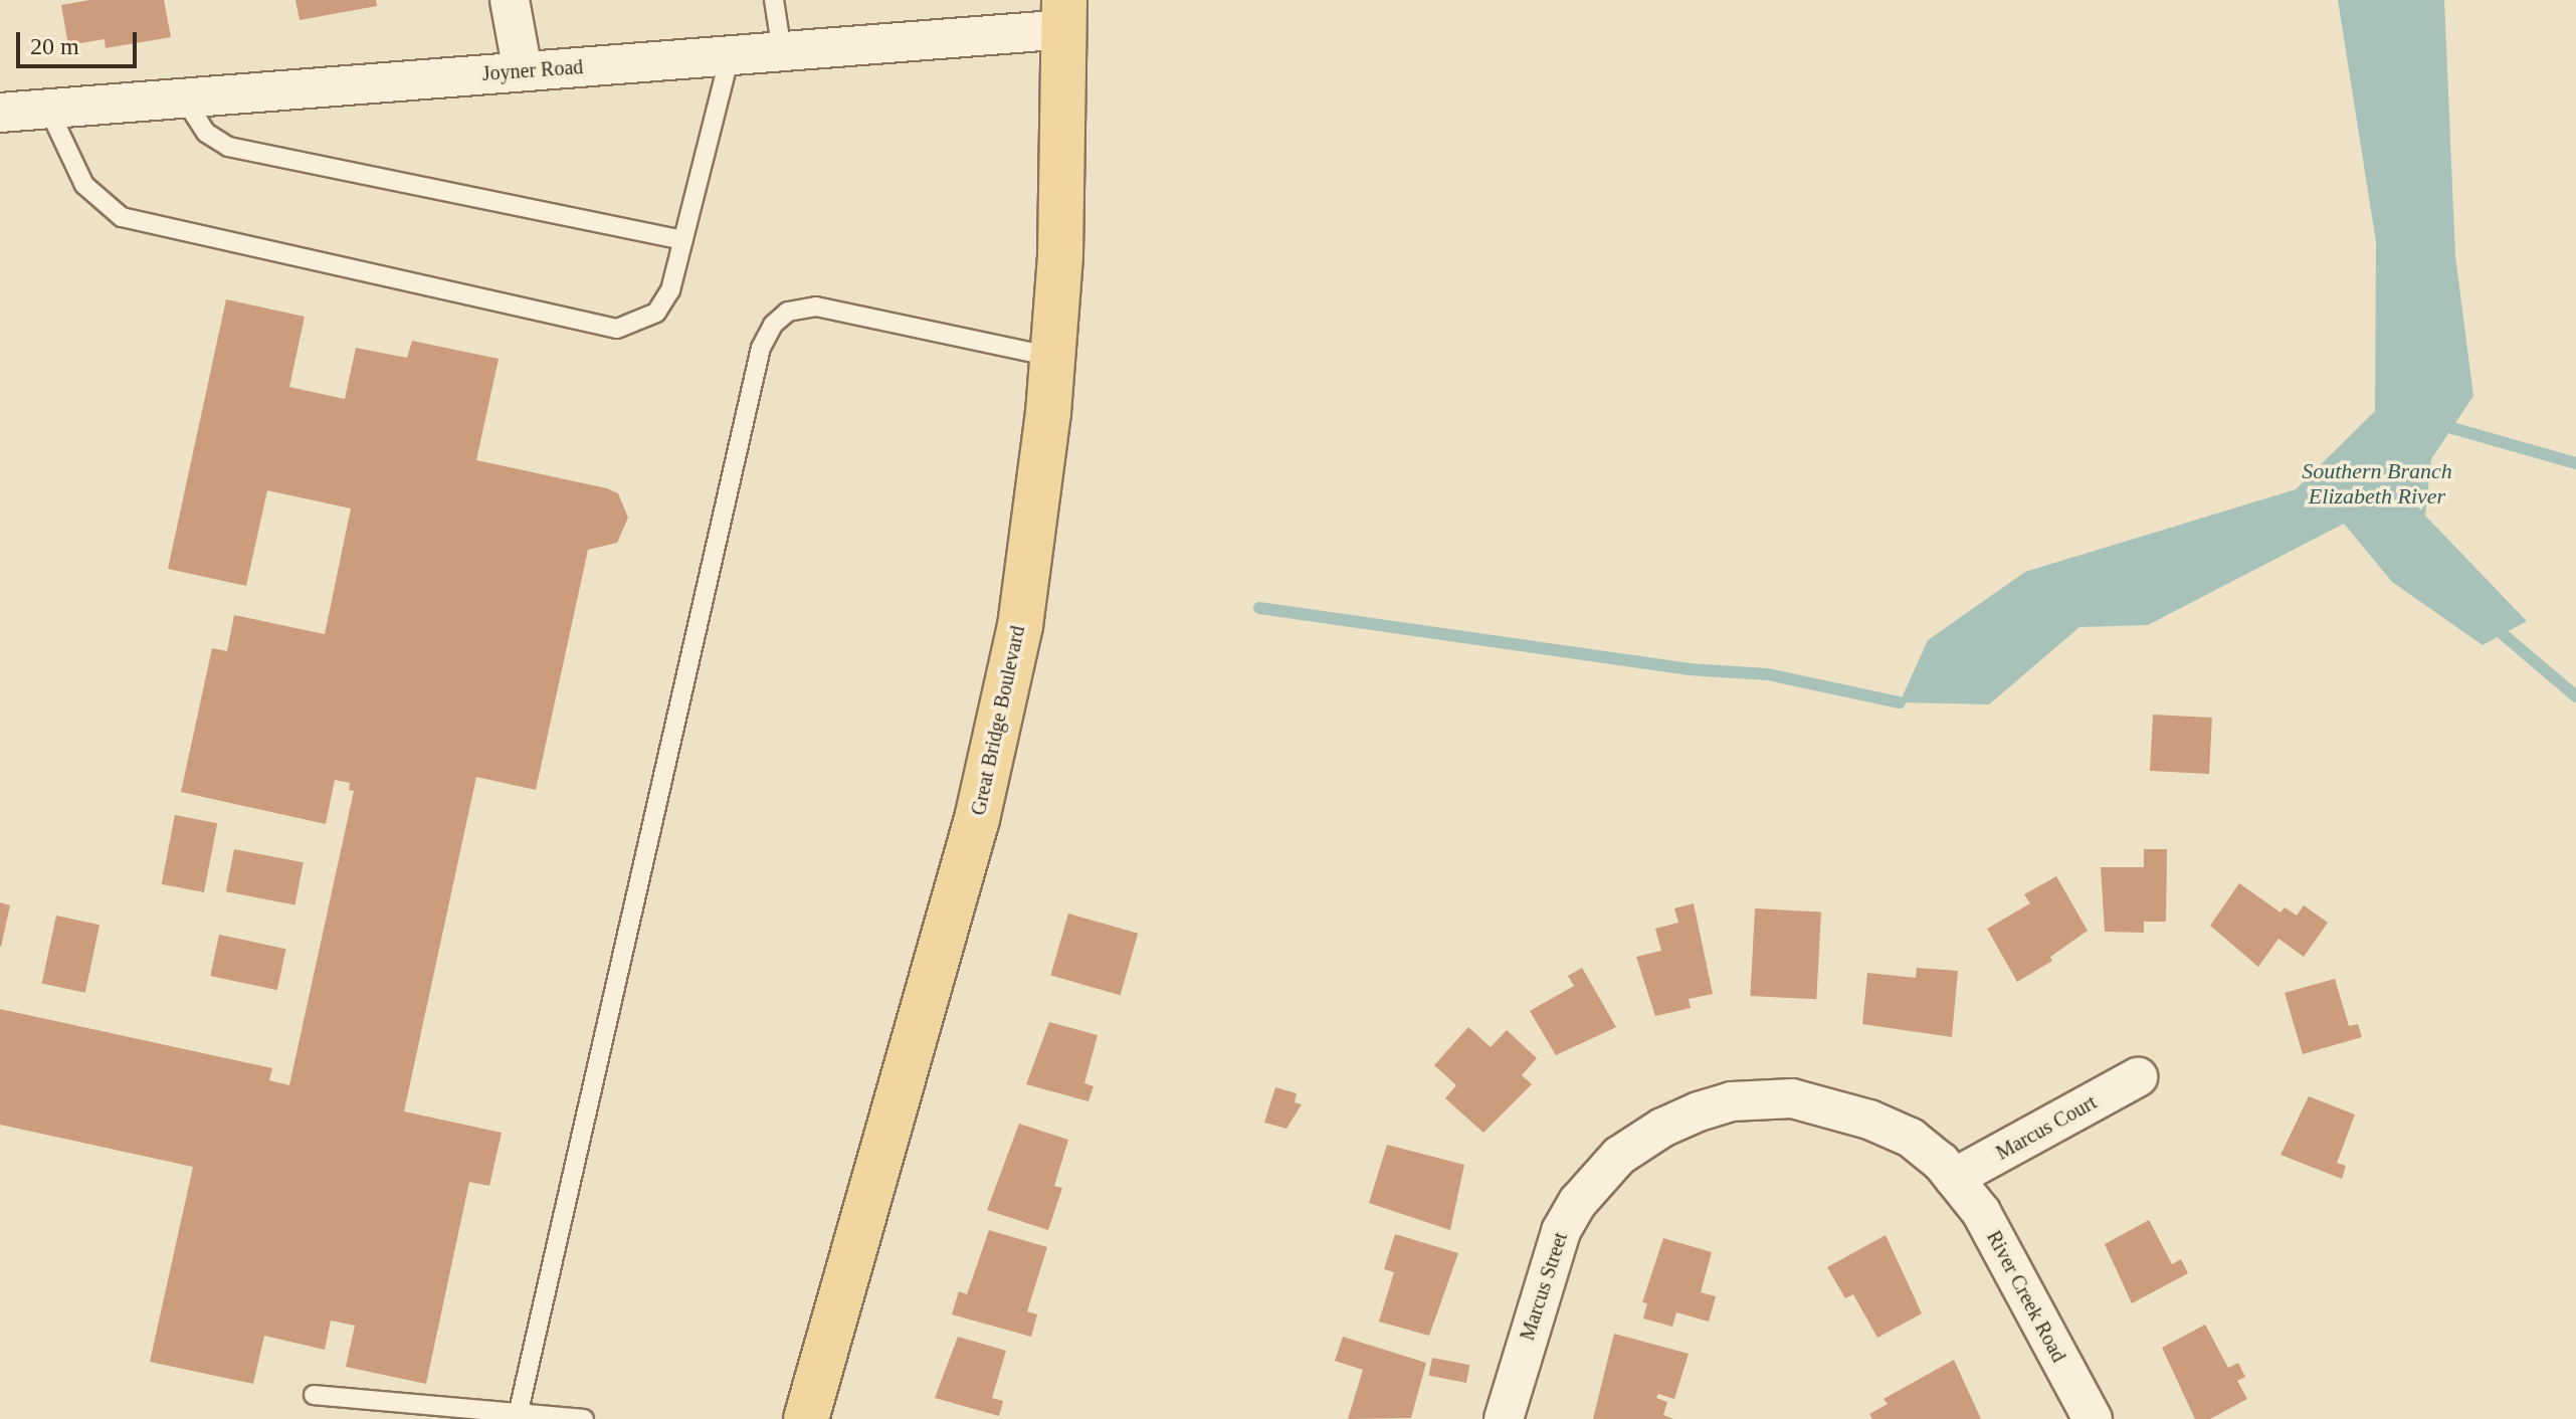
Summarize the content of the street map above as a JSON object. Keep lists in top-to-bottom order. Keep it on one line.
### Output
{"streets":{"main road":["Great Bridge Boulevard"],"street":["Joyner Road","Marcus Court","Marcus Street","River Creek Road"]},"crossings":[["Joyner Road","Great Bridge Boulevard"],["Marcus Court","Marcus Street"],["Marcus Court","River Creek Road"],["Marcus Street","River Creek Road"]],"water":["Southern Branch Elizabeth River"],"scale_bar":"20 m"}
